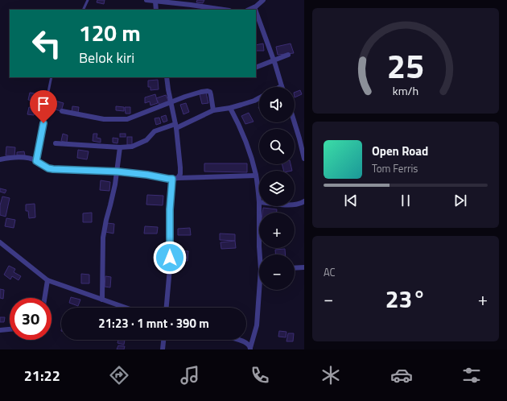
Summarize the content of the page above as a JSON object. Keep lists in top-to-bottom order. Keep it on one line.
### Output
{"page":{"turn":["120 m","Belok kiri"],"map_buttons":["+","−"],"song":["Open Road","Tom Ferris"],"tile":"AC","heat":["−","23°","+"],"limit":"30","trip":"21:23 · 1 mnt · 390 m","tabs":"21:22","gauge":["25","km/h"]}}
